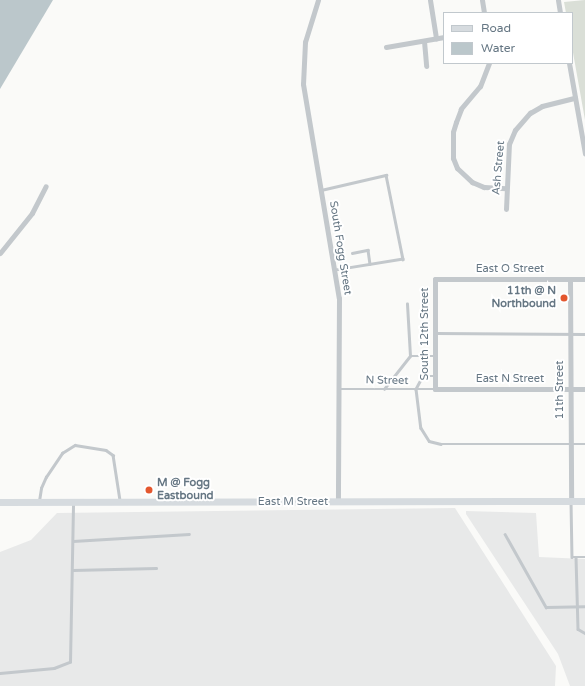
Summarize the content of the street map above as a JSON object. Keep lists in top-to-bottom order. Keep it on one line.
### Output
{"streets":{"street":["Ash Street","South Fogg Street","East O Street","South 12th Street","East N Street","11th Street","East M Street"],"lane":["N Street"]},"crossings":[["South Fogg Street","N Street"],["South Fogg Street","East M Street"],["East O Street","South 12th Street"],["East O Street","11th Street"],["South 12th Street","East N Street"],["South 12th Street","N Street"],["East N Street","N Street"],["East N Street","11th Street"],["11th Street","East M Street"]],"places":["11th @ N Northbound","M @ Fogg Eastbound"],"legend":["Road","Water"]}
